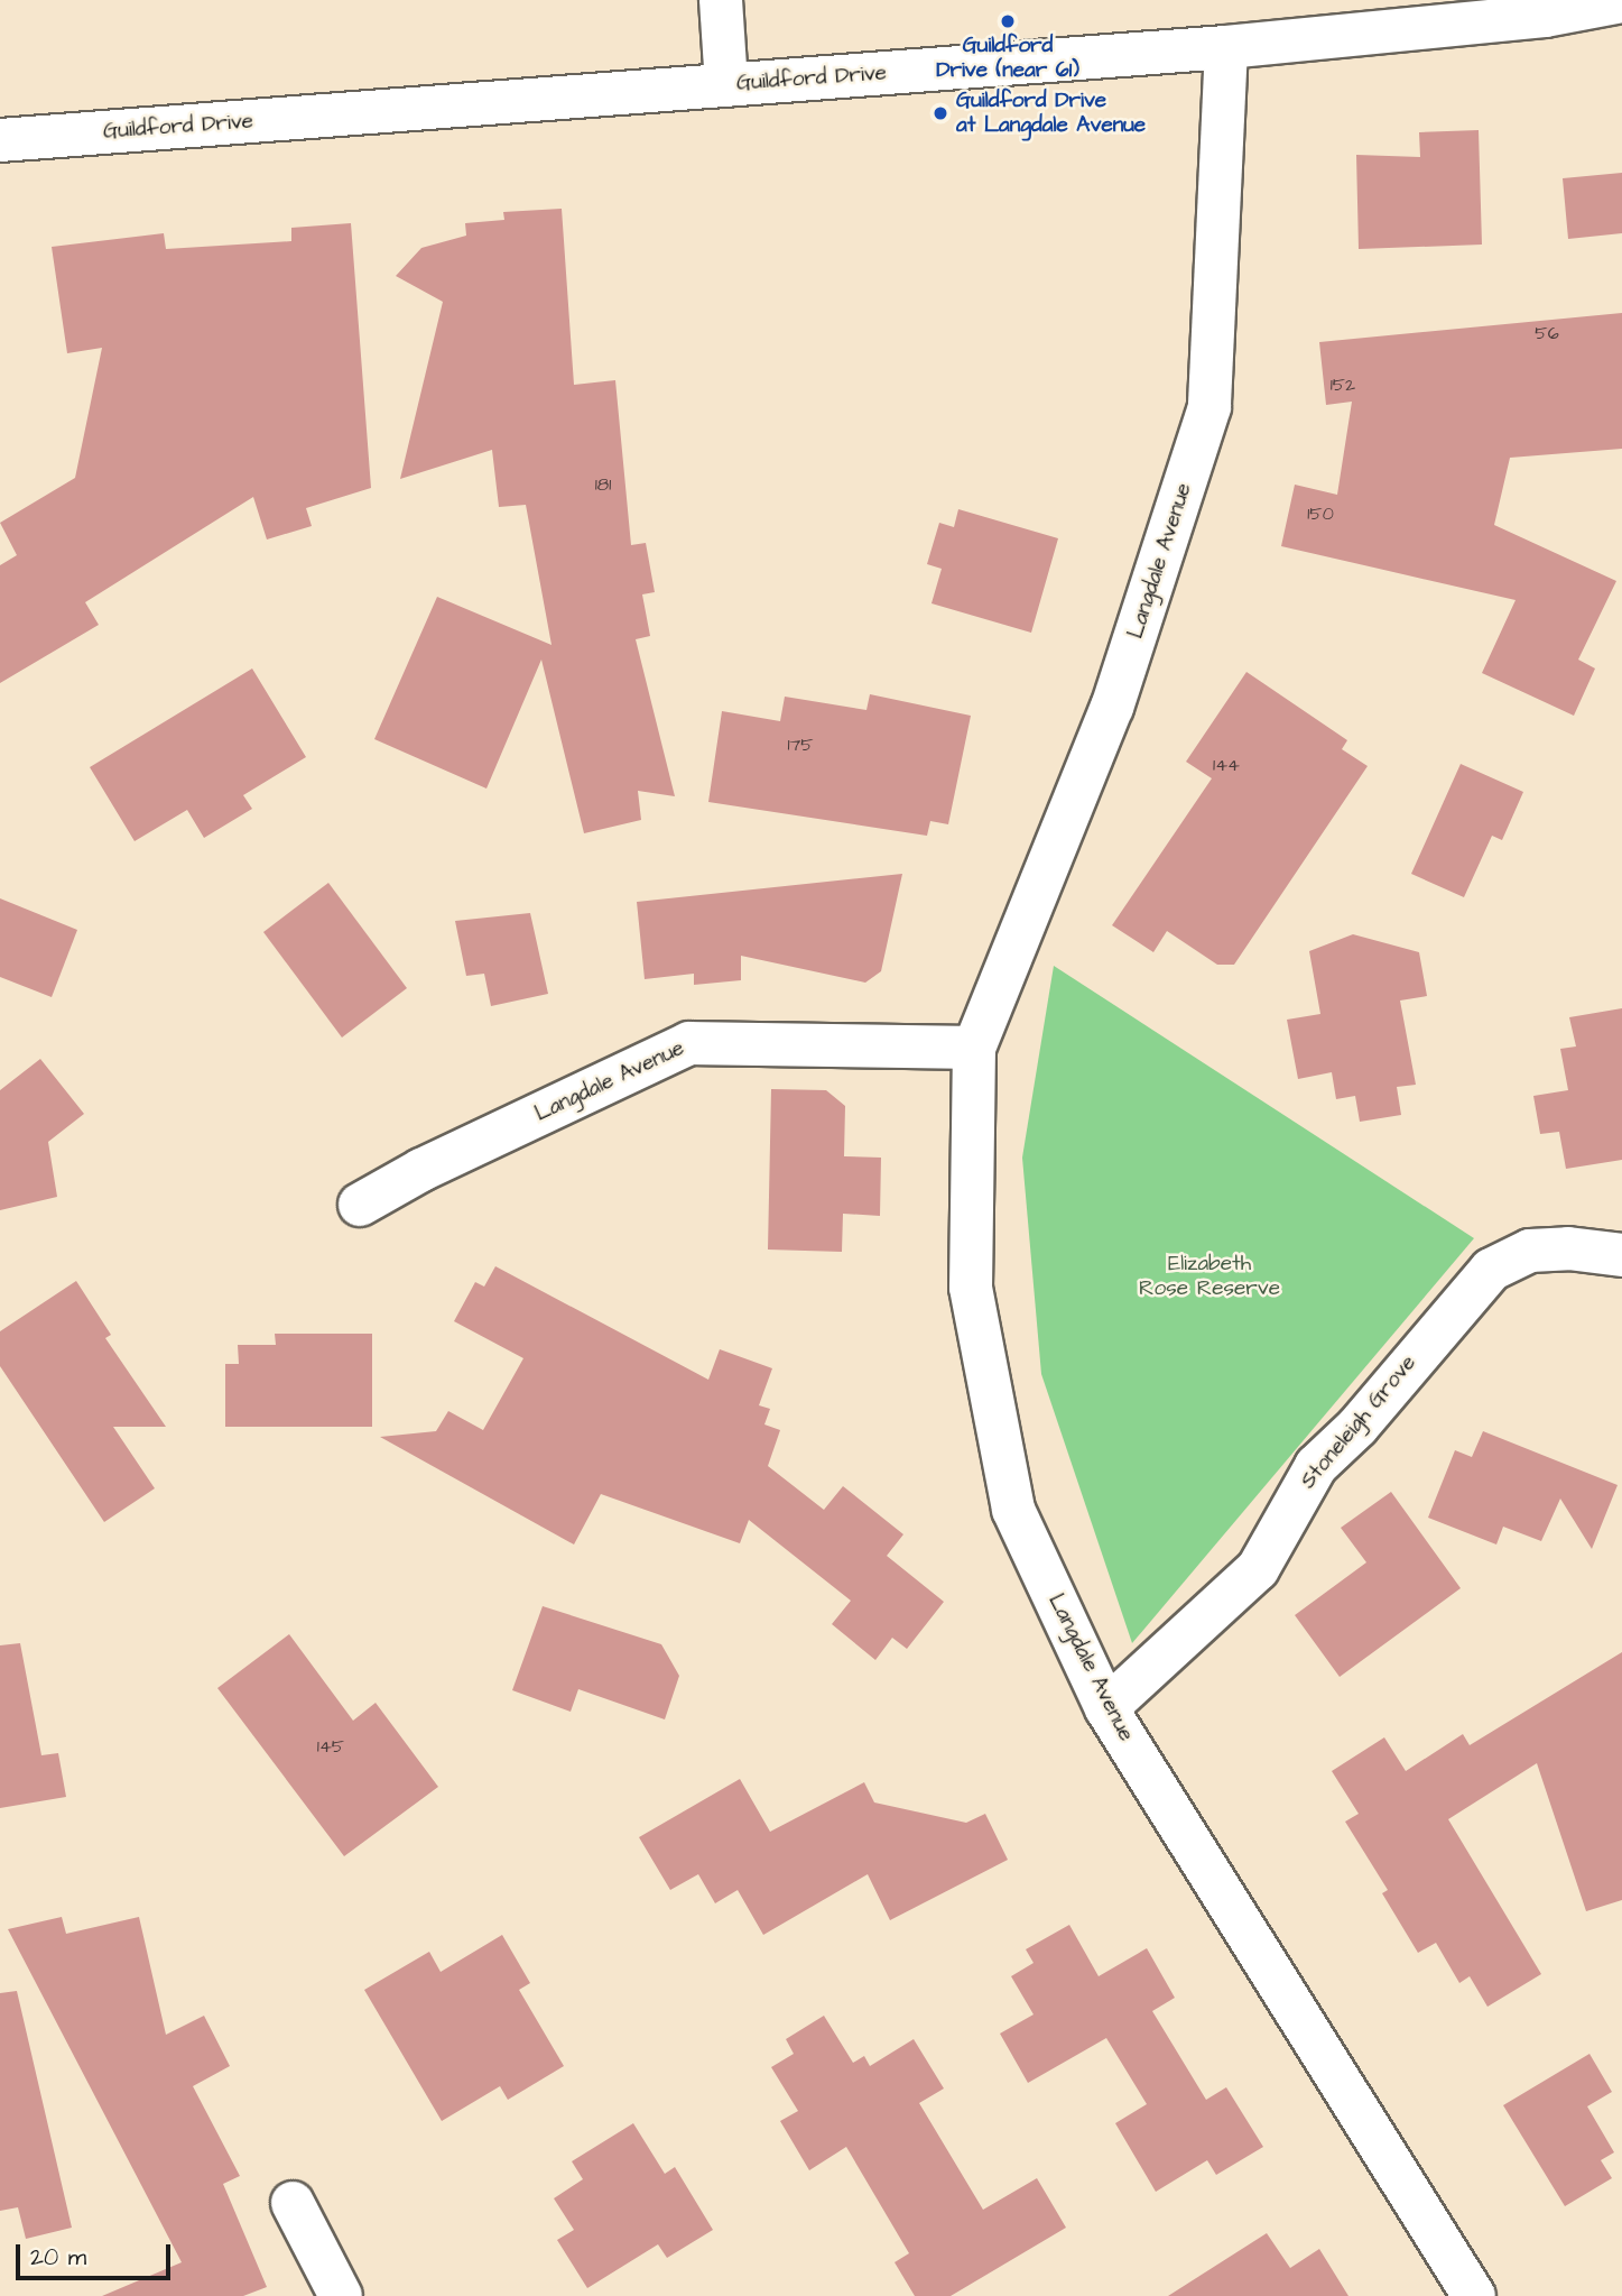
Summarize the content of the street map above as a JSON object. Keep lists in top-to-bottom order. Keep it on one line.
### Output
{"streets":{"street":["Guildford Drive","Langdale Avenue","Stoneleigh Grove"]},"crossings":[["Guildford Drive","Langdale Avenue"],["Langdale Avenue","Stoneleigh Grove"]],"parks":["Elizabeth Rose Reserve"],"places":["Guildford Drive (near 61)","Guildford Drive at Langdale Avenue"],"house_numbers":["56","152","181","150","175","144","145"],"scale_bar":"20 m"}
